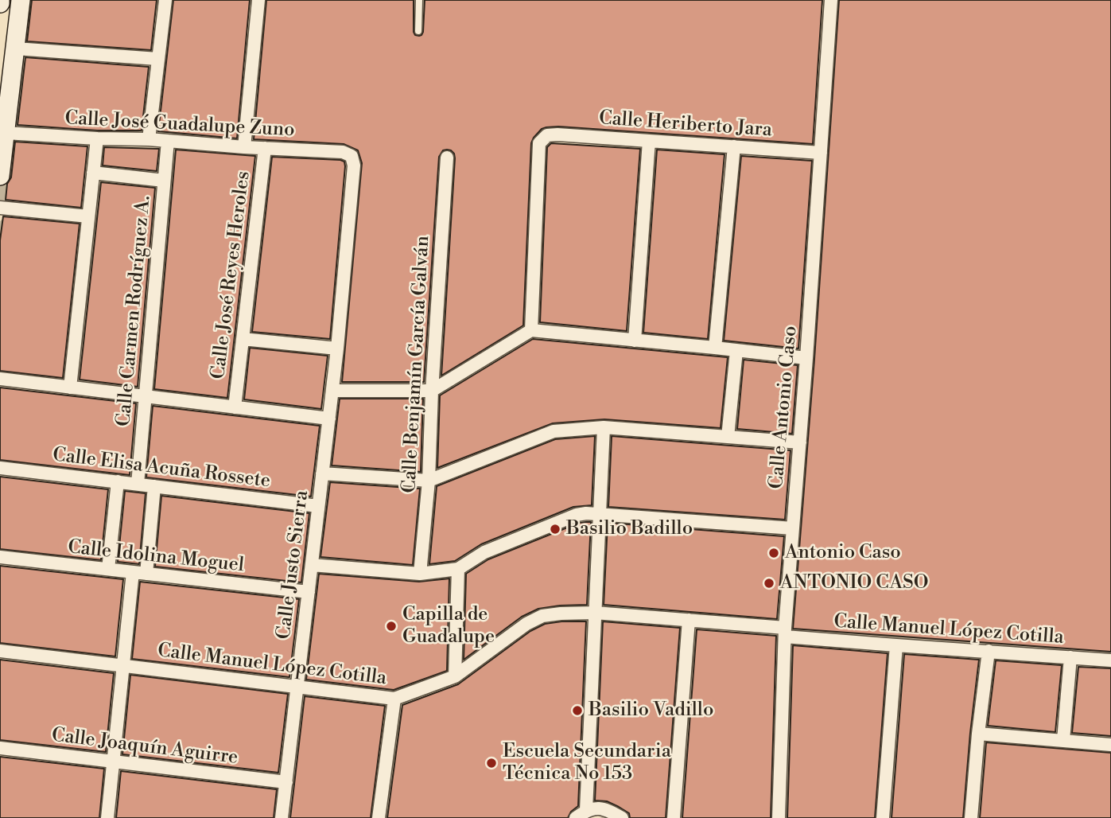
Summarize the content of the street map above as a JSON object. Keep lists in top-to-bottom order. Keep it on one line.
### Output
{"streets":{"street":["Calle José Guadalupe Zuno","Calle Heriberto Jara","Calle José Reyes Heroles","Calle Carmen Rodríguez A.","Calle Benjamín García Galván","Calle Antonio Caso","Calle Elisa Acuña Rossete","Calle Idolina Moguel","Calle Justo Sierra","Calle Manuel López Cotilla","Calle Joaquín Aguirre"]},"crossings":[["Calle José Guadalupe Zuno","Calle José Reyes Heroles"],["Calle José Guadalupe Zuno","Calle Carmen Rodríguez A."],["Calle José Guadalupe Zuno","Calle Justo Sierra"],["Calle Heriberto Jara","Calle Antonio Caso"],["Calle Carmen Rodríguez A.","Calle Elisa Acuña Rossete"],["Calle Antonio Caso","Calle Manuel López Cotilla"],["Calle Elisa Acuña Rossete","Calle Justo Sierra"],["Calle Idolina Moguel","Calle Justo Sierra"],["Calle Justo Sierra","Calle Manuel López Cotilla"],["Calle Justo Sierra","Calle Joaquín Aguirre"]],"places":["Basilio Badillo","Antonio Caso","ANTONIO CASO","Capilla de Guadalupe","Basilio Vadillo","Escuela Secundaria Técnica No 153"]}
